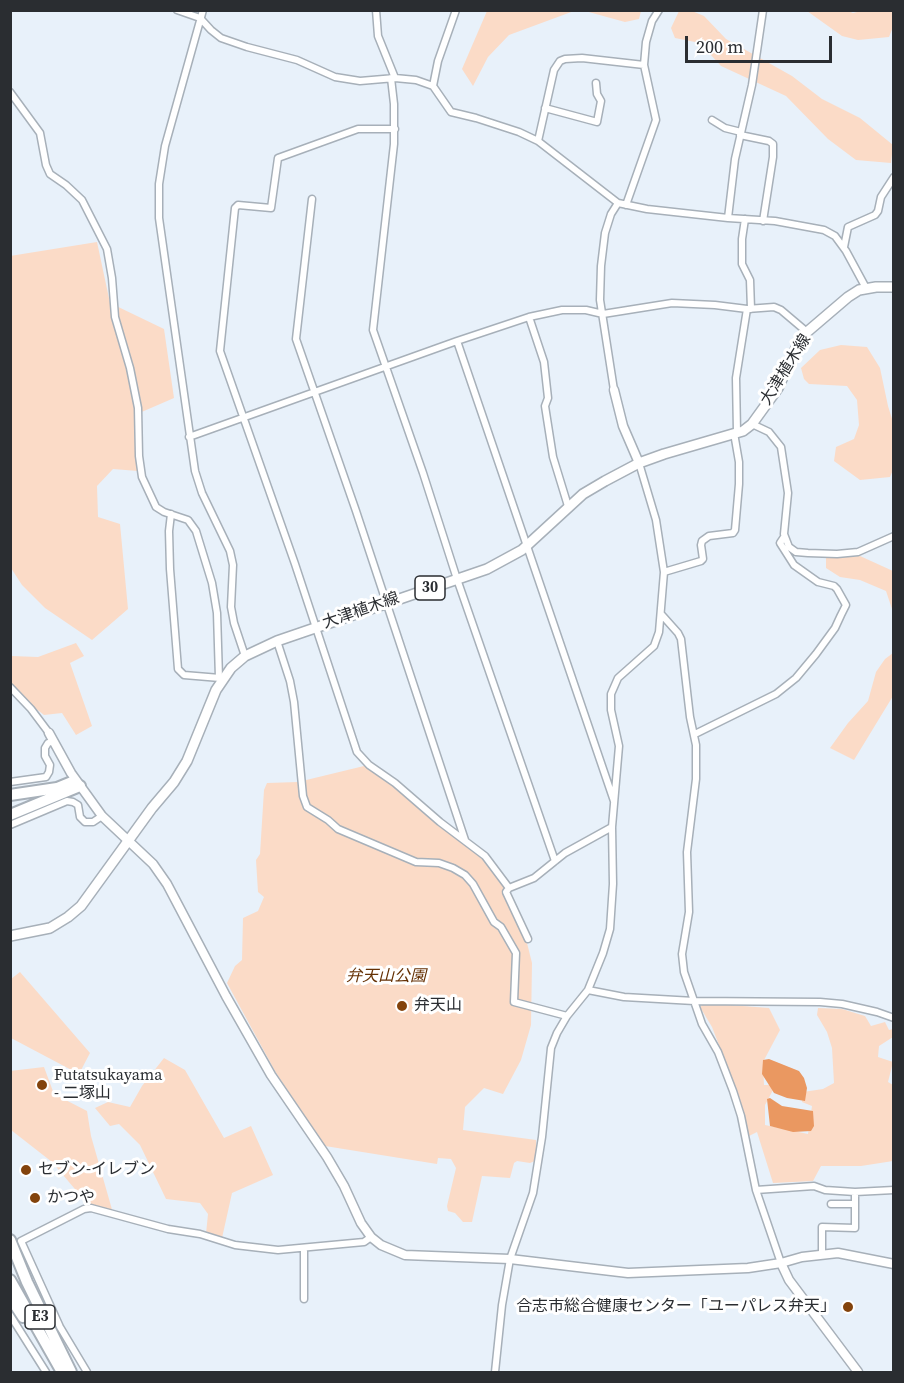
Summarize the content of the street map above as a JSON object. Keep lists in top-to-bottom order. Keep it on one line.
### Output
{"streets":{"highway":["E3"],"main road":["大津植木線","30"]},"parks":["弁天山公園"],"places":["弁天山","Futatsukayama - 二塚山","セブン-イレブン","かつや","合志市総合健康センター「ユーパレス弁天」"],"scale_bar":"200 m"}
